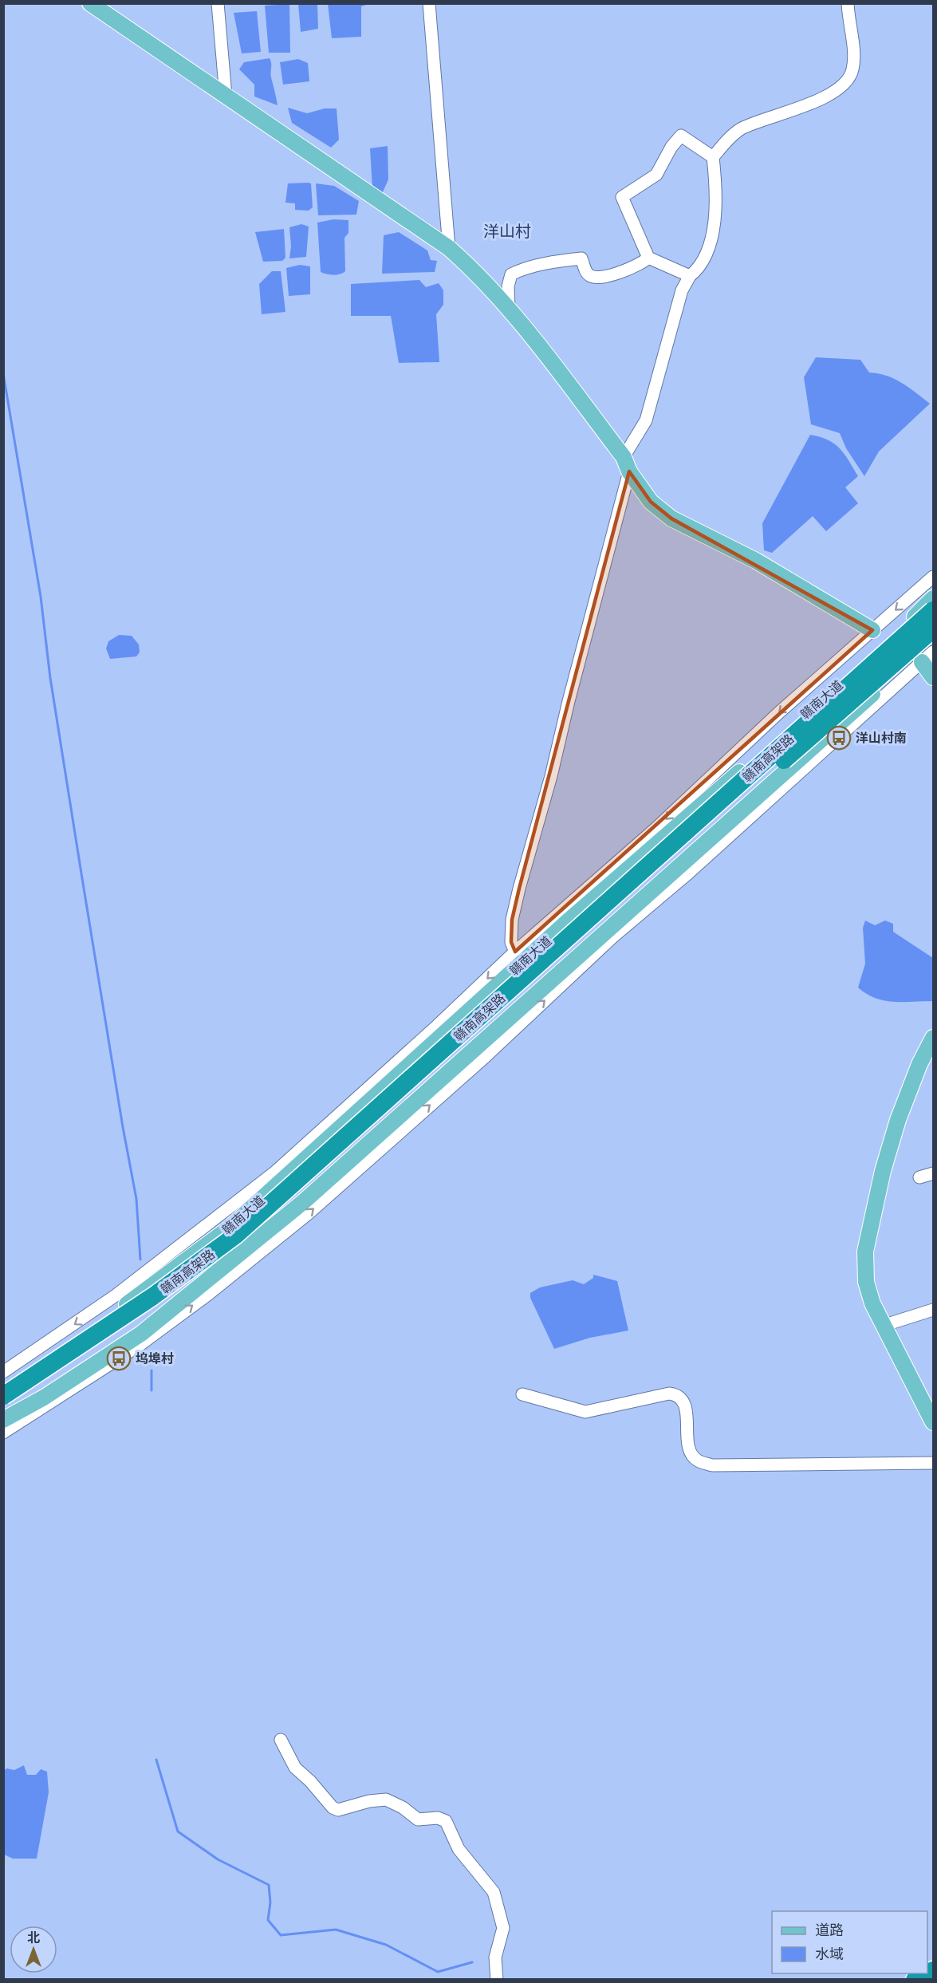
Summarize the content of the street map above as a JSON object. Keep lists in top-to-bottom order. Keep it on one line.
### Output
{"streets":{"highway":["赣南高架路"],"main road":["赣南大道"]},"districts":["洋山村"],"places":{"bus stop":["洋山村南","坞埠村"]},"legend":["道路","水域"],"north":"top"}
